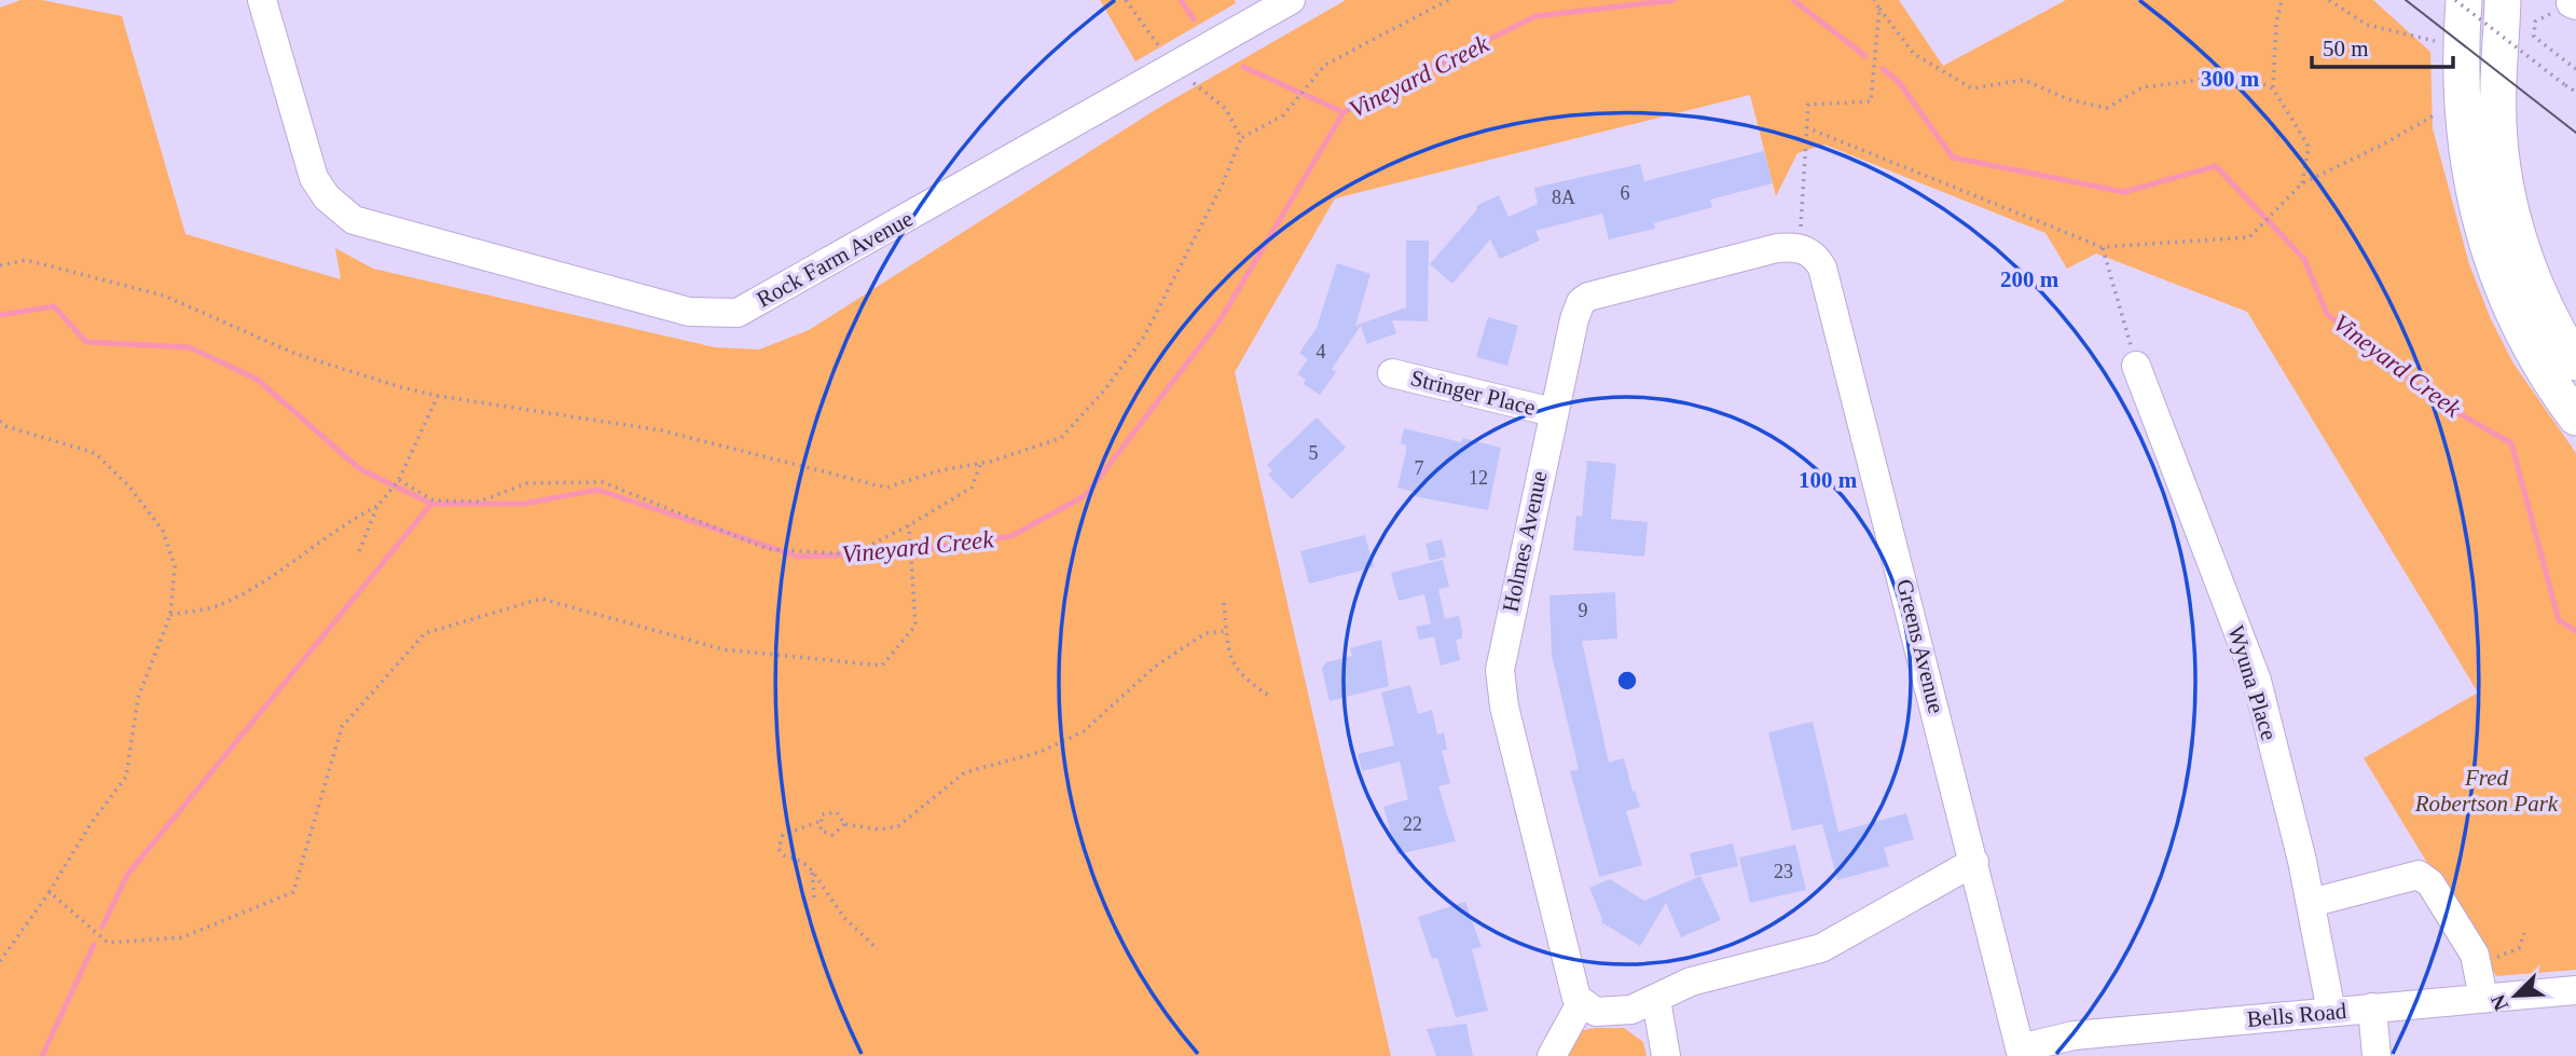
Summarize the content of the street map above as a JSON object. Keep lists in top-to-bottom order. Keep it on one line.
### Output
{"streets":{"street":["Rock Farm Avenue","Stringer Place","Holmes Avenue","Greens Avenue","Wyuna Place","Bells Road"]},"crossings":[["Stringer Place","Holmes Avenue"],["Holmes Avenue","Greens Avenue"],["Greens Avenue","Bells Road"],["Wyuna Place","Bells Road"]],"water":["Vineyard Creek"],"parks":["Fred Robertson Park"],"house_numbers":["6","8A","4","5","7","12","9","22","23"],"scale_bar":"50 m","north":"bottom left","rings":["300 m","200 m","100 m"]}
